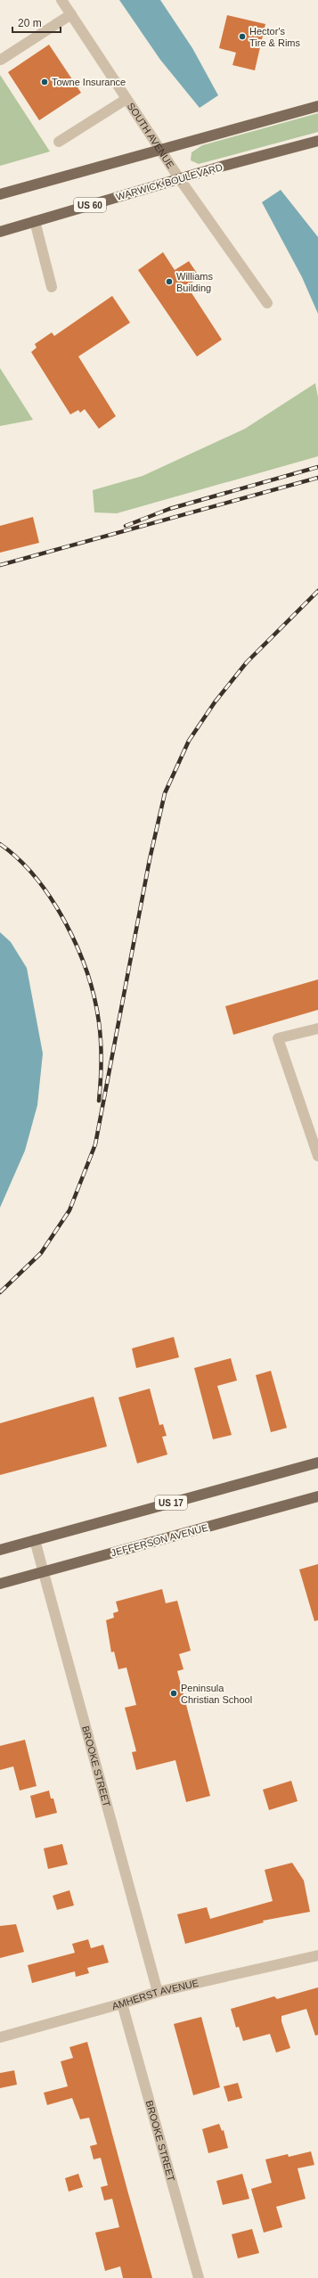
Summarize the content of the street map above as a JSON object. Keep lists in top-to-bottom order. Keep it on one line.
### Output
{"streets":{"main road":["WARWICK BOULEVARD","US 60","US 17","JEFFERSON AVENUE"],"street":["SOUTH AVENUE","BROOKE STREET","AMHERST AVENUE"]},"crossings":[["SOUTH AVENUE","WARWICK BOULEVARD"],["US 17","BROOKE STREET"],["JEFFERSON AVENUE","BROOKE STREET"],["BROOKE STREET","AMHERST AVENUE"]],"places":["Hector's Tire & Rims","Towne Insurance","Williams Building","Peninsula Christian School"],"scale_bar":"20 m"}
